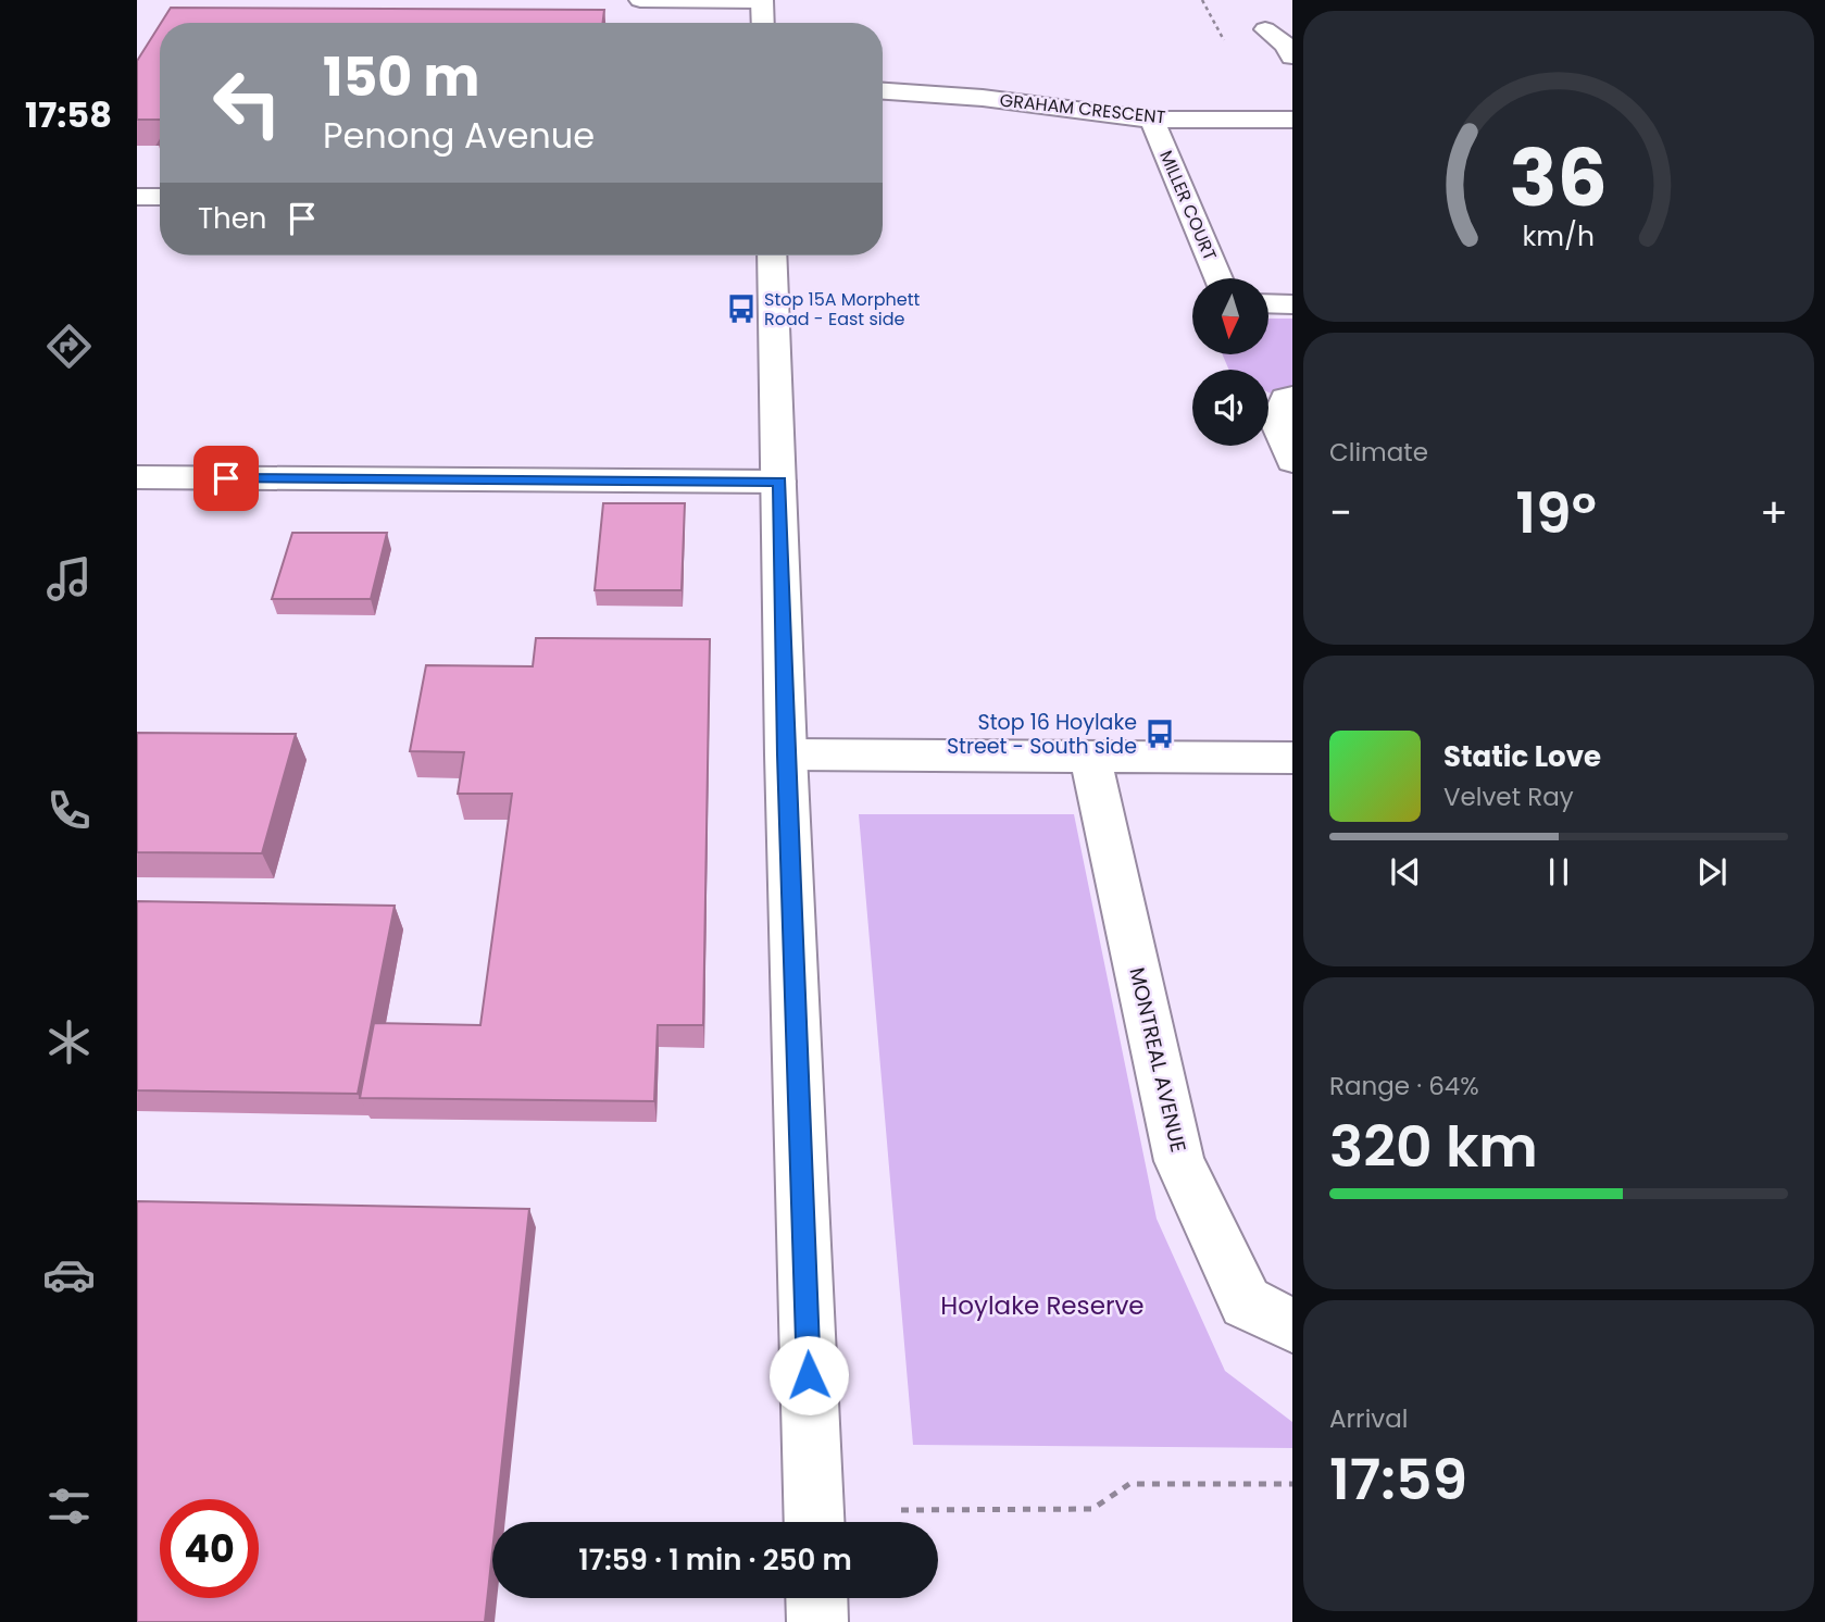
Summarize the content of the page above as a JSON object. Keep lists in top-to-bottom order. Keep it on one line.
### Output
{"streets":{"street":["GRAHAM CRESCENT","MILLER COURT","MONTREAL AVENUE"]},"crossings":[["GRAHAM CRESCENT","MILLER COURT"]],"parks":["Hoylake Reserve"],"places":{"bus stop":["Stop 15A Morphett Road - East side","Stop 16 Hoylake Street - South side"]},"north":"bottom","page":{"tabs":"17:58","turn":["150 m","Penong Avenue"],"then":"Then","tile":["Climate",["Range · 64%","320 km"],["Arrival","17:59"]],"heat":["−","19°","+"],"song":["Static Love","Velvet Ray"],"limit":"40","trip":"17:59 · 1 min · 250 m","gauge":["36","km/h"]}}
